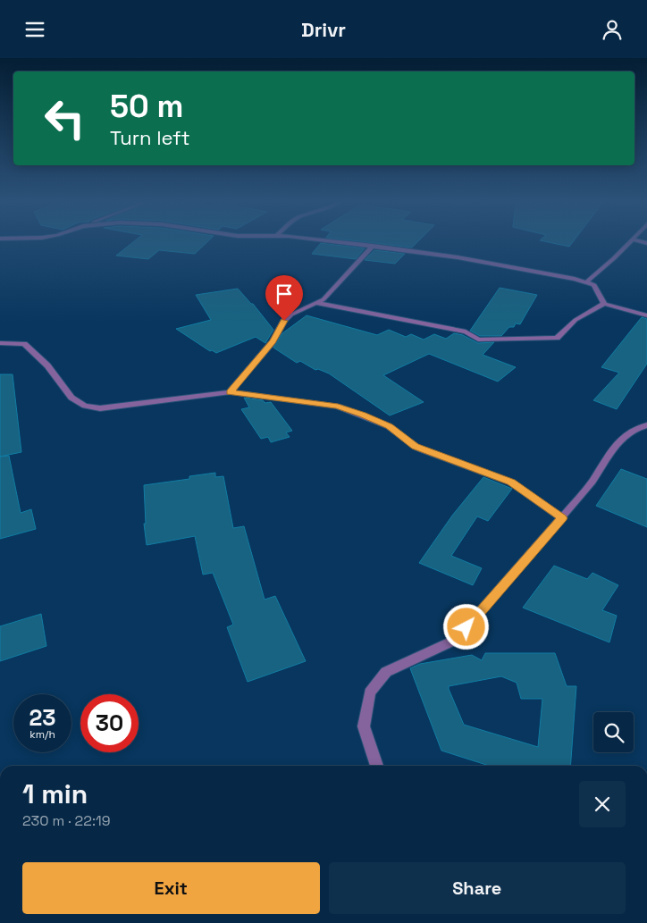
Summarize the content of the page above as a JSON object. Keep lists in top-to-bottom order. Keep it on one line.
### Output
{"page":{"header":"Drivr","turn":["50 m","Turn left"],"speed":"23 km/h","limit":"30","heading":["1 min","230 m · 22:19"],"buttons":["Exit","Share"]}}
